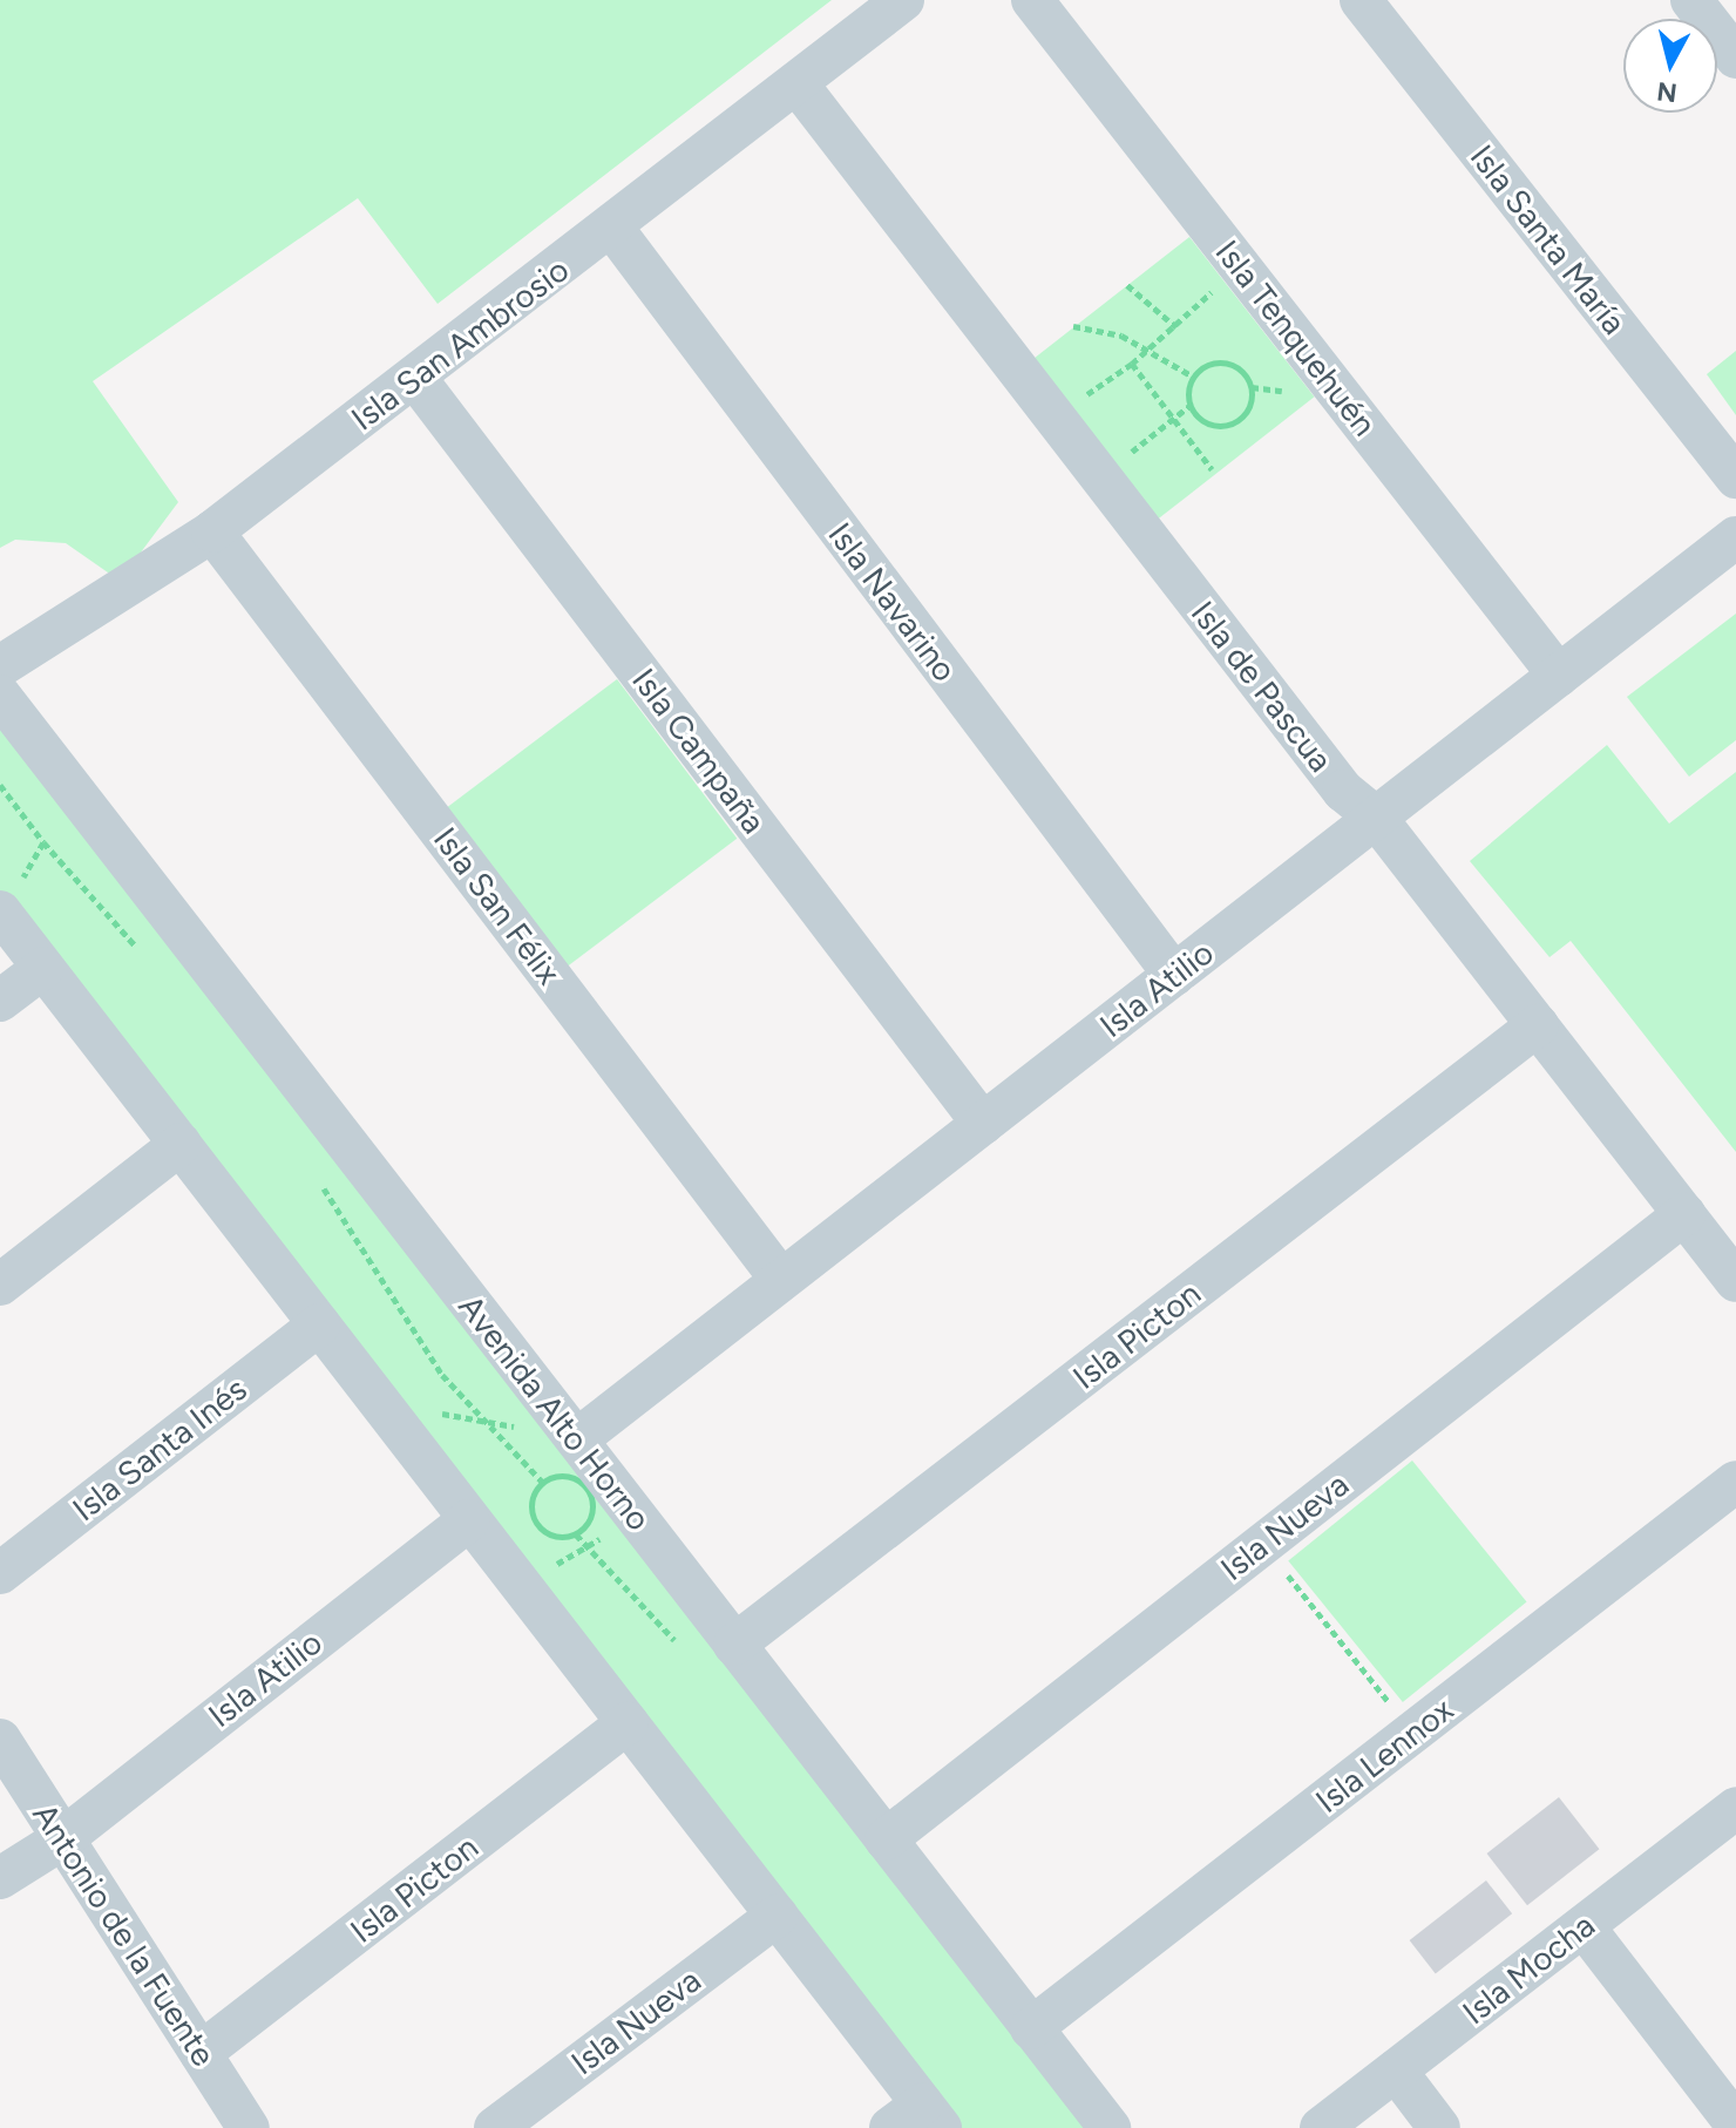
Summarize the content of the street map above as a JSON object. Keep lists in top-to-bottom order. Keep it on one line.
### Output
{"streets":{"street":["Isla Santa María","Isla Tenquehuén","Isla San Ambrosio","Isla Navarino","Isla de Pascua","Isla Campaña","Isla San Félix","Isla Atilio","Isla Picton","Avenida Alto Horno","Isla Santa Inés","Isla Nueva","Isla Lennox","Antonio de la Fuente","Isla Mocha"]},"crossings":[["Isla Tenquehuén","Isla Atilio"],["Isla San Ambrosio","Isla Navarino"],["Isla San Ambrosio","Isla de Pascua"],["Isla San Ambrosio","Isla Campaña"],["Isla San Ambrosio","Isla San Félix"],["Isla Navarino","Isla Atilio"],["Isla de Pascua","Isla Atilio"],["Isla de Pascua","Isla Picton"],["Isla de Pascua","Isla Nueva"],["Isla Campaña","Isla Atilio"],["Isla San Félix","Isla Atilio"],["Isla Atilio","Avenida Alto Horno"],["Isla Atilio","Antonio de la Fuente"],["Isla Picton","Avenida Alto Horno"],["Isla Picton","Antonio de la Fuente"],["Avenida Alto Horno","Isla Nueva"],["Avenida Alto Horno","Isla Lennox"]],"north":"bottom"}
